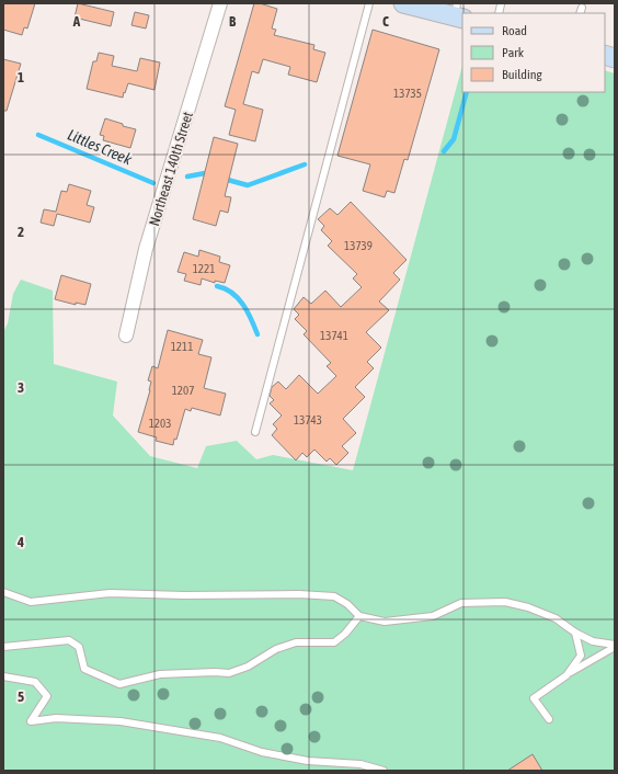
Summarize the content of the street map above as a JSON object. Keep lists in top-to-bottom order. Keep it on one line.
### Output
{"streets":{"street":["Northeast 140th Street"]},"water":["Littles Creek"],"house_numbers":["13735","13739","1221","13741","1211","1207","13743","1203"],"legend":["Road","Park","Building"],"grid":{"columns":["A","B","C"],"rows":["1","2","3","4","5"]}}
